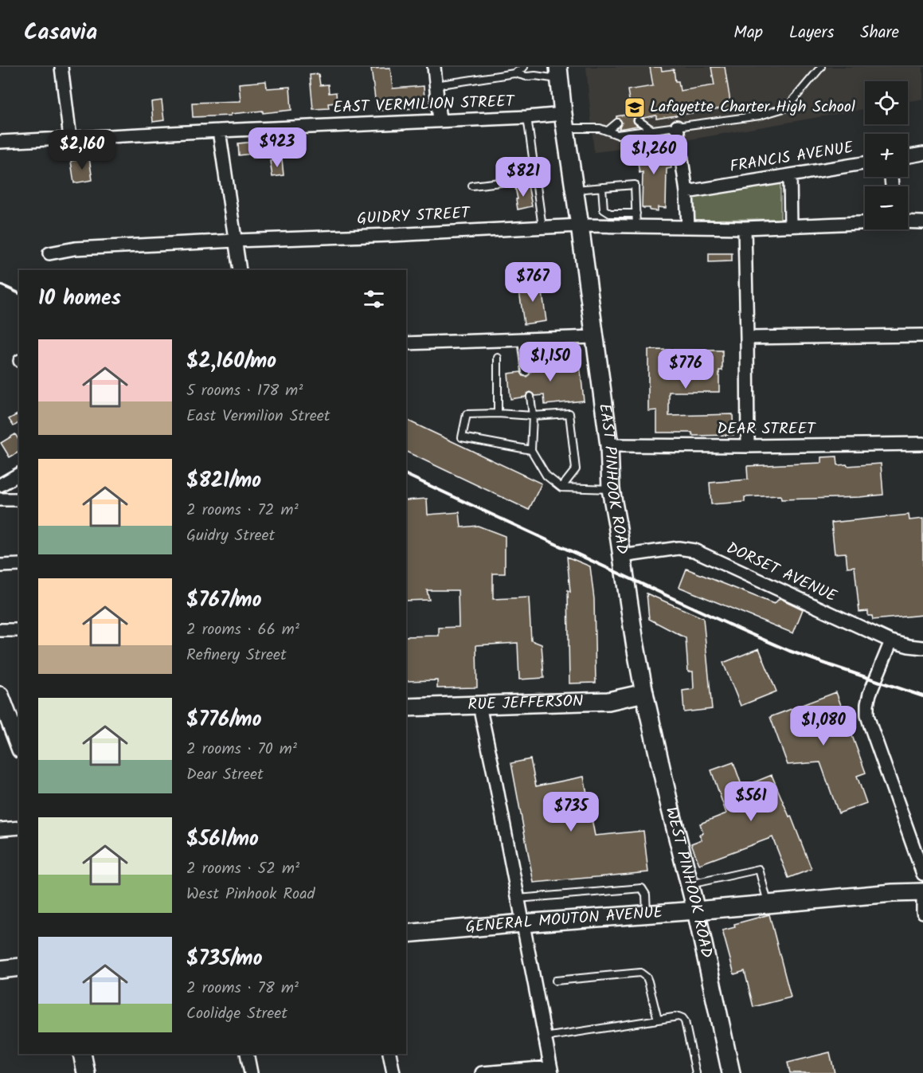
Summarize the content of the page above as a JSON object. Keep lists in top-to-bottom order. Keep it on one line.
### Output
{"streets":{"main road":["EAST PINHOOK ROAD","RUE JEFFERSON","WEST PINHOOK ROAD","GENERAL MOUTON AVENUE"],"street":["EAST VERMILION STREET","FRANCIS AVENUE","GUIDRY STREET","DEAR STREET","DORSET AVENUE"]},"crossings":[["EAST VERMILION STREET","EAST PINHOOK ROAD"],["GUIDRY STREET","EAST PINHOOK ROAD"],["DEAR STREET","EAST PINHOOK ROAD"],["EAST PINHOOK ROAD","DORSET AVENUE"],["EAST PINHOOK ROAD","RUE JEFFERSON"],["EAST PINHOOK ROAD","WEST PINHOOK ROAD"],["RUE JEFFERSON","WEST PINHOOK ROAD"],["WEST PINHOOK ROAD","GENERAL MOUTON AVENUE"]],"places":{"school or university":["Lafayette Charter High School"]},"page":{"header":"Casavia","nav":["Map","Layers","Share"],"map_buttons":["+","−"],"price":["$923","$2,160","$1,260","$821","$767","$1,150","$776","$1,080","$561","$735"],"heading":"10 homes","list":[{"name":"$2,160/mo","note":"5 rooms · 178 m² · East Vermilion Street"},{"name":"$821/mo","note":"2 rooms · 72 m² · Guidry Street"},{"name":"$767/mo","note":"2 rooms · 66 m² · Refinery Street"},{"name":"$776/mo","note":"2 rooms · 70 m² · Dear Street"},{"name":"$561/mo","note":"2 rooms · 52 m² · West Pinhook Road"},{"name":"$735/mo","note":"2 rooms · 78 m² · Coolidge Street"}]}}
